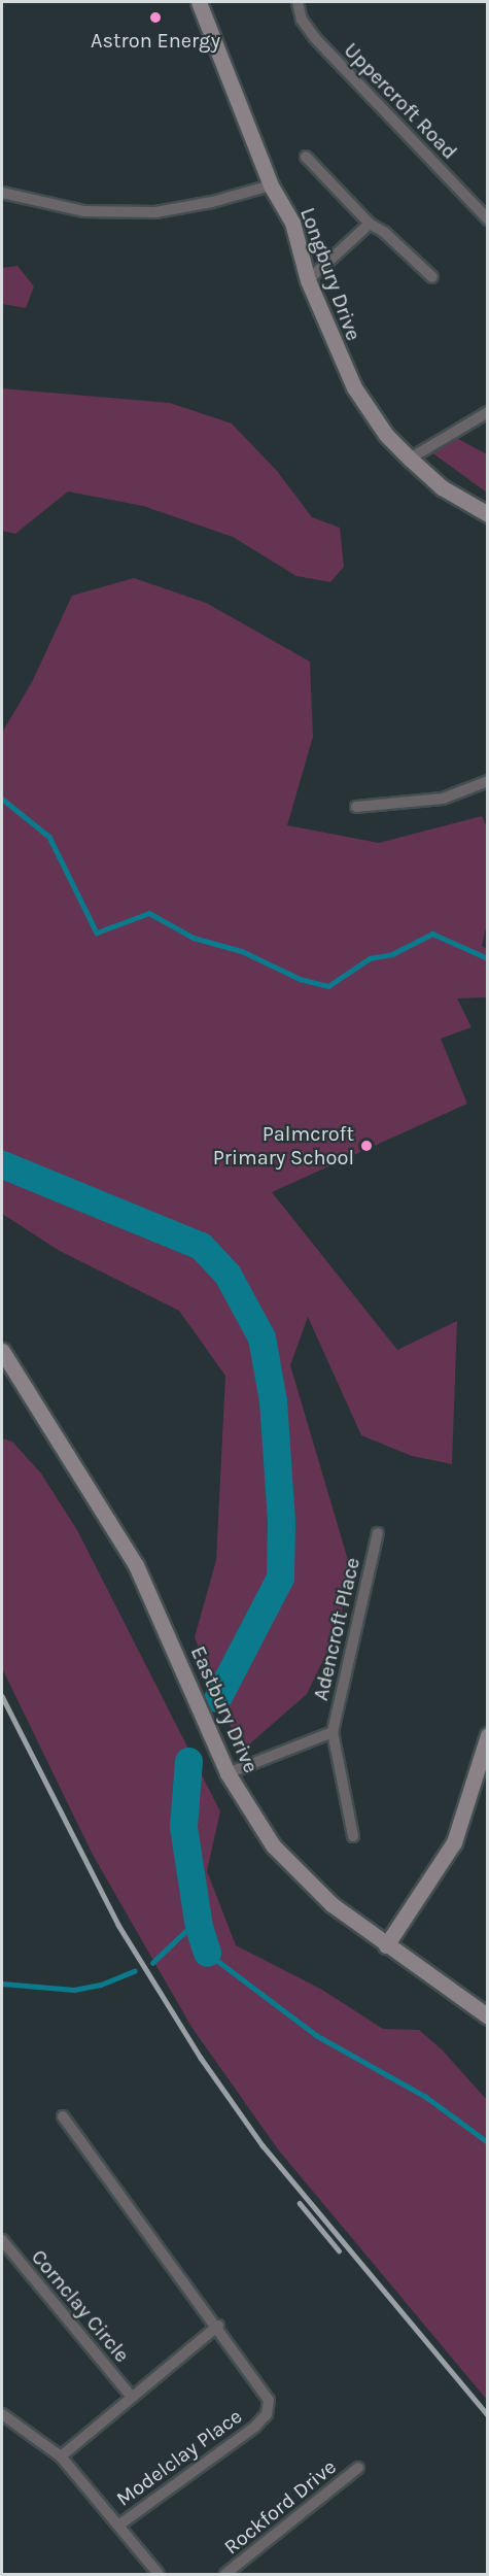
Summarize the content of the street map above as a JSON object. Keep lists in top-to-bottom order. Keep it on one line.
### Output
{"streets":{"street":["Uppercroft Road","Longbury Drive","Adencroft Place","Eastbury Drive","Cornclay Circle","Modelclay Place","Rockford Drive"]},"crossings":[["Adencroft Place","Eastbury Drive"]],"places":["Astron Energy","Palmcroft Primary School"]}
